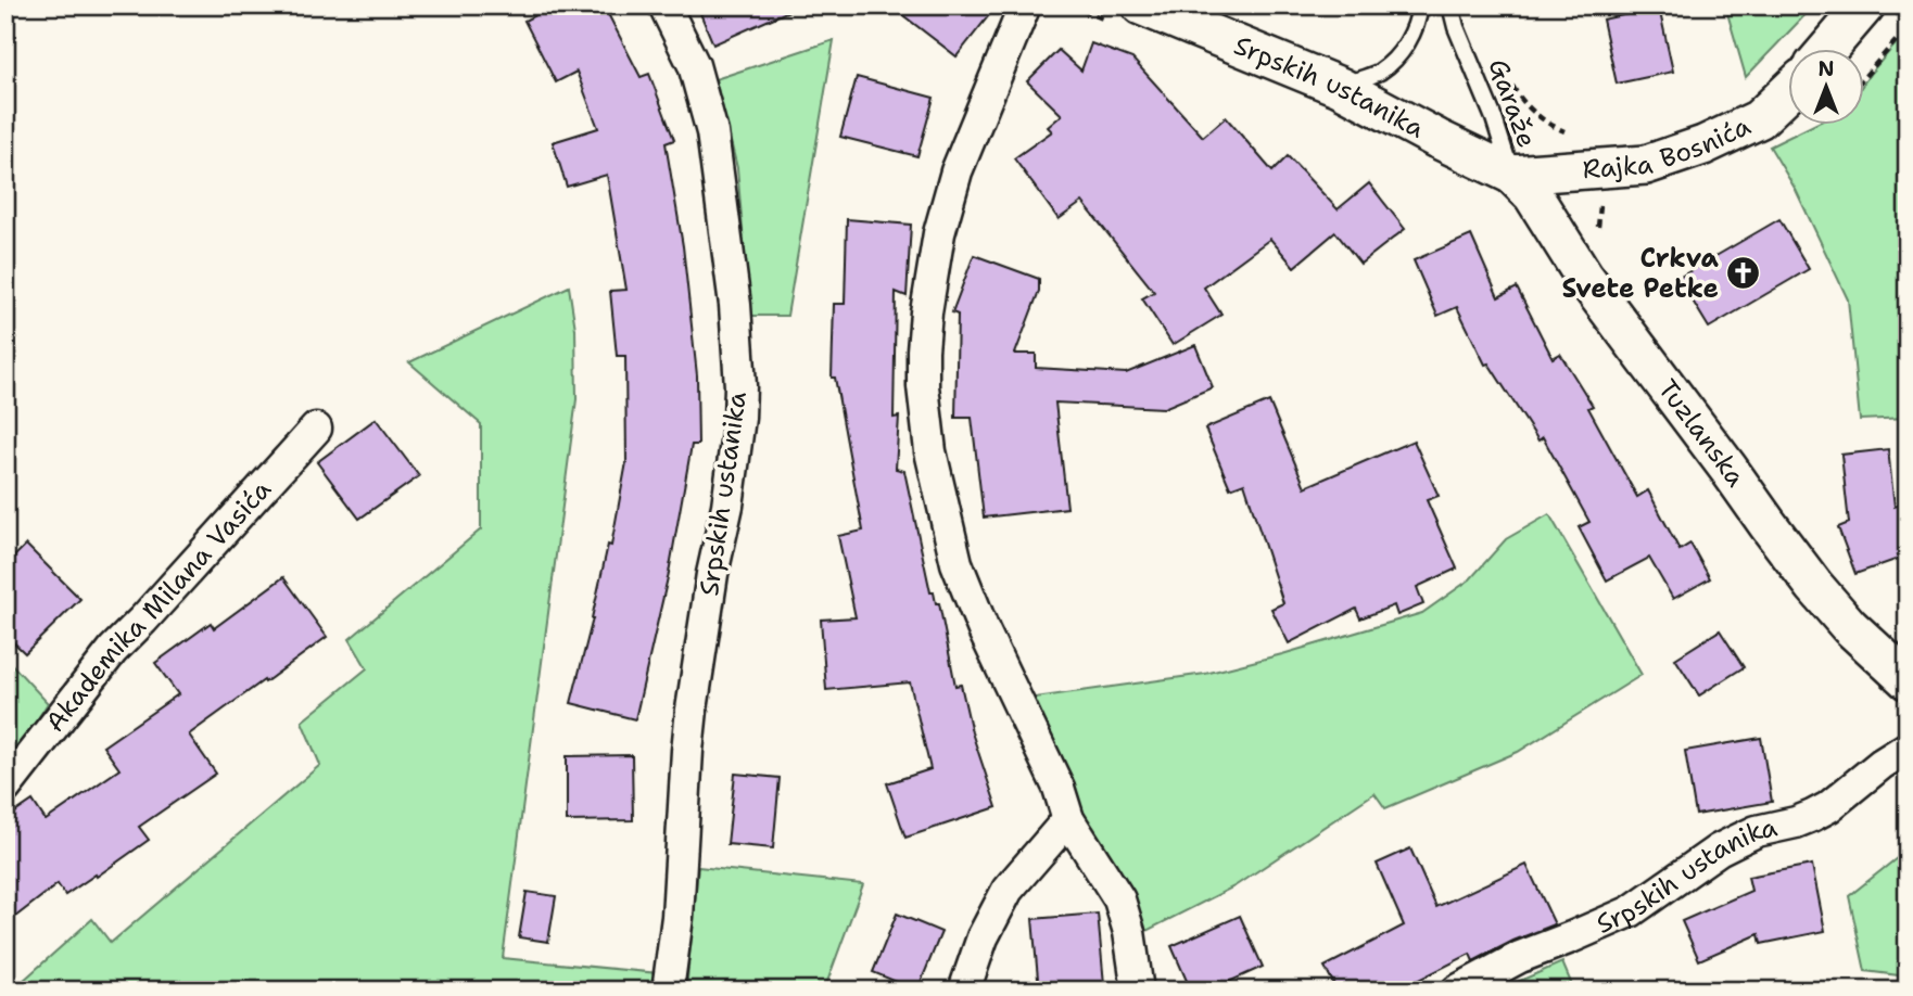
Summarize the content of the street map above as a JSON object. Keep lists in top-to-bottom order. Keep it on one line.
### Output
{"streets":{"street":["Srpskih ustanika","Rajka Bosnića","Tuzlanska","Akademika Milana Vasića"],"lane":["Garaže"]},"crossings":[["Srpskih ustanika","Garaže"],["Srpskih ustanika","Rajka Bosnića"],["Srpskih ustanika","Tuzlanska"],["Garaže","Rajka Bosnića"],["Garaže","Tuzlanska"],["Rajka Bosnića","Tuzlanska"]],"places":{"church":["Crkva Svete Petke"]},"north":"top"}
